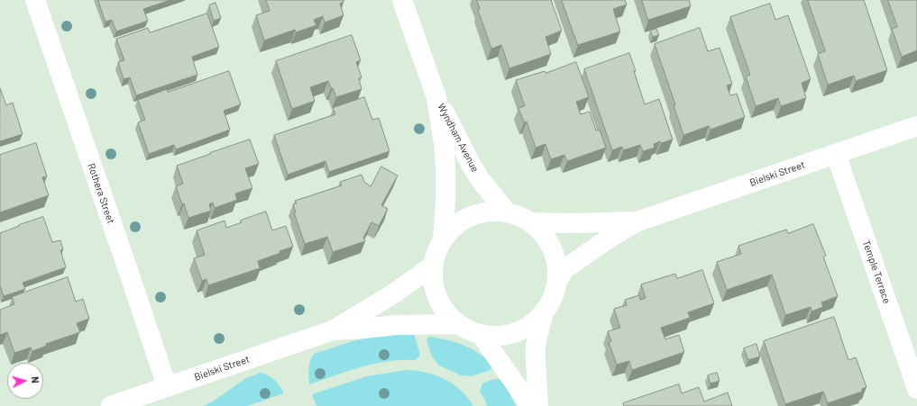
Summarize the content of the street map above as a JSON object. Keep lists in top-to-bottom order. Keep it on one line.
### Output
{"streets":{"street":["Wyndham Avenue","Bielski Street","Rothera Street","Temple Terrace"]},"crossings":[["Wyndham Avenue","Bielski Street"],["Bielski Street","Rothera Street"],["Bielski Street","Temple Terrace"]],"north":"right"}
